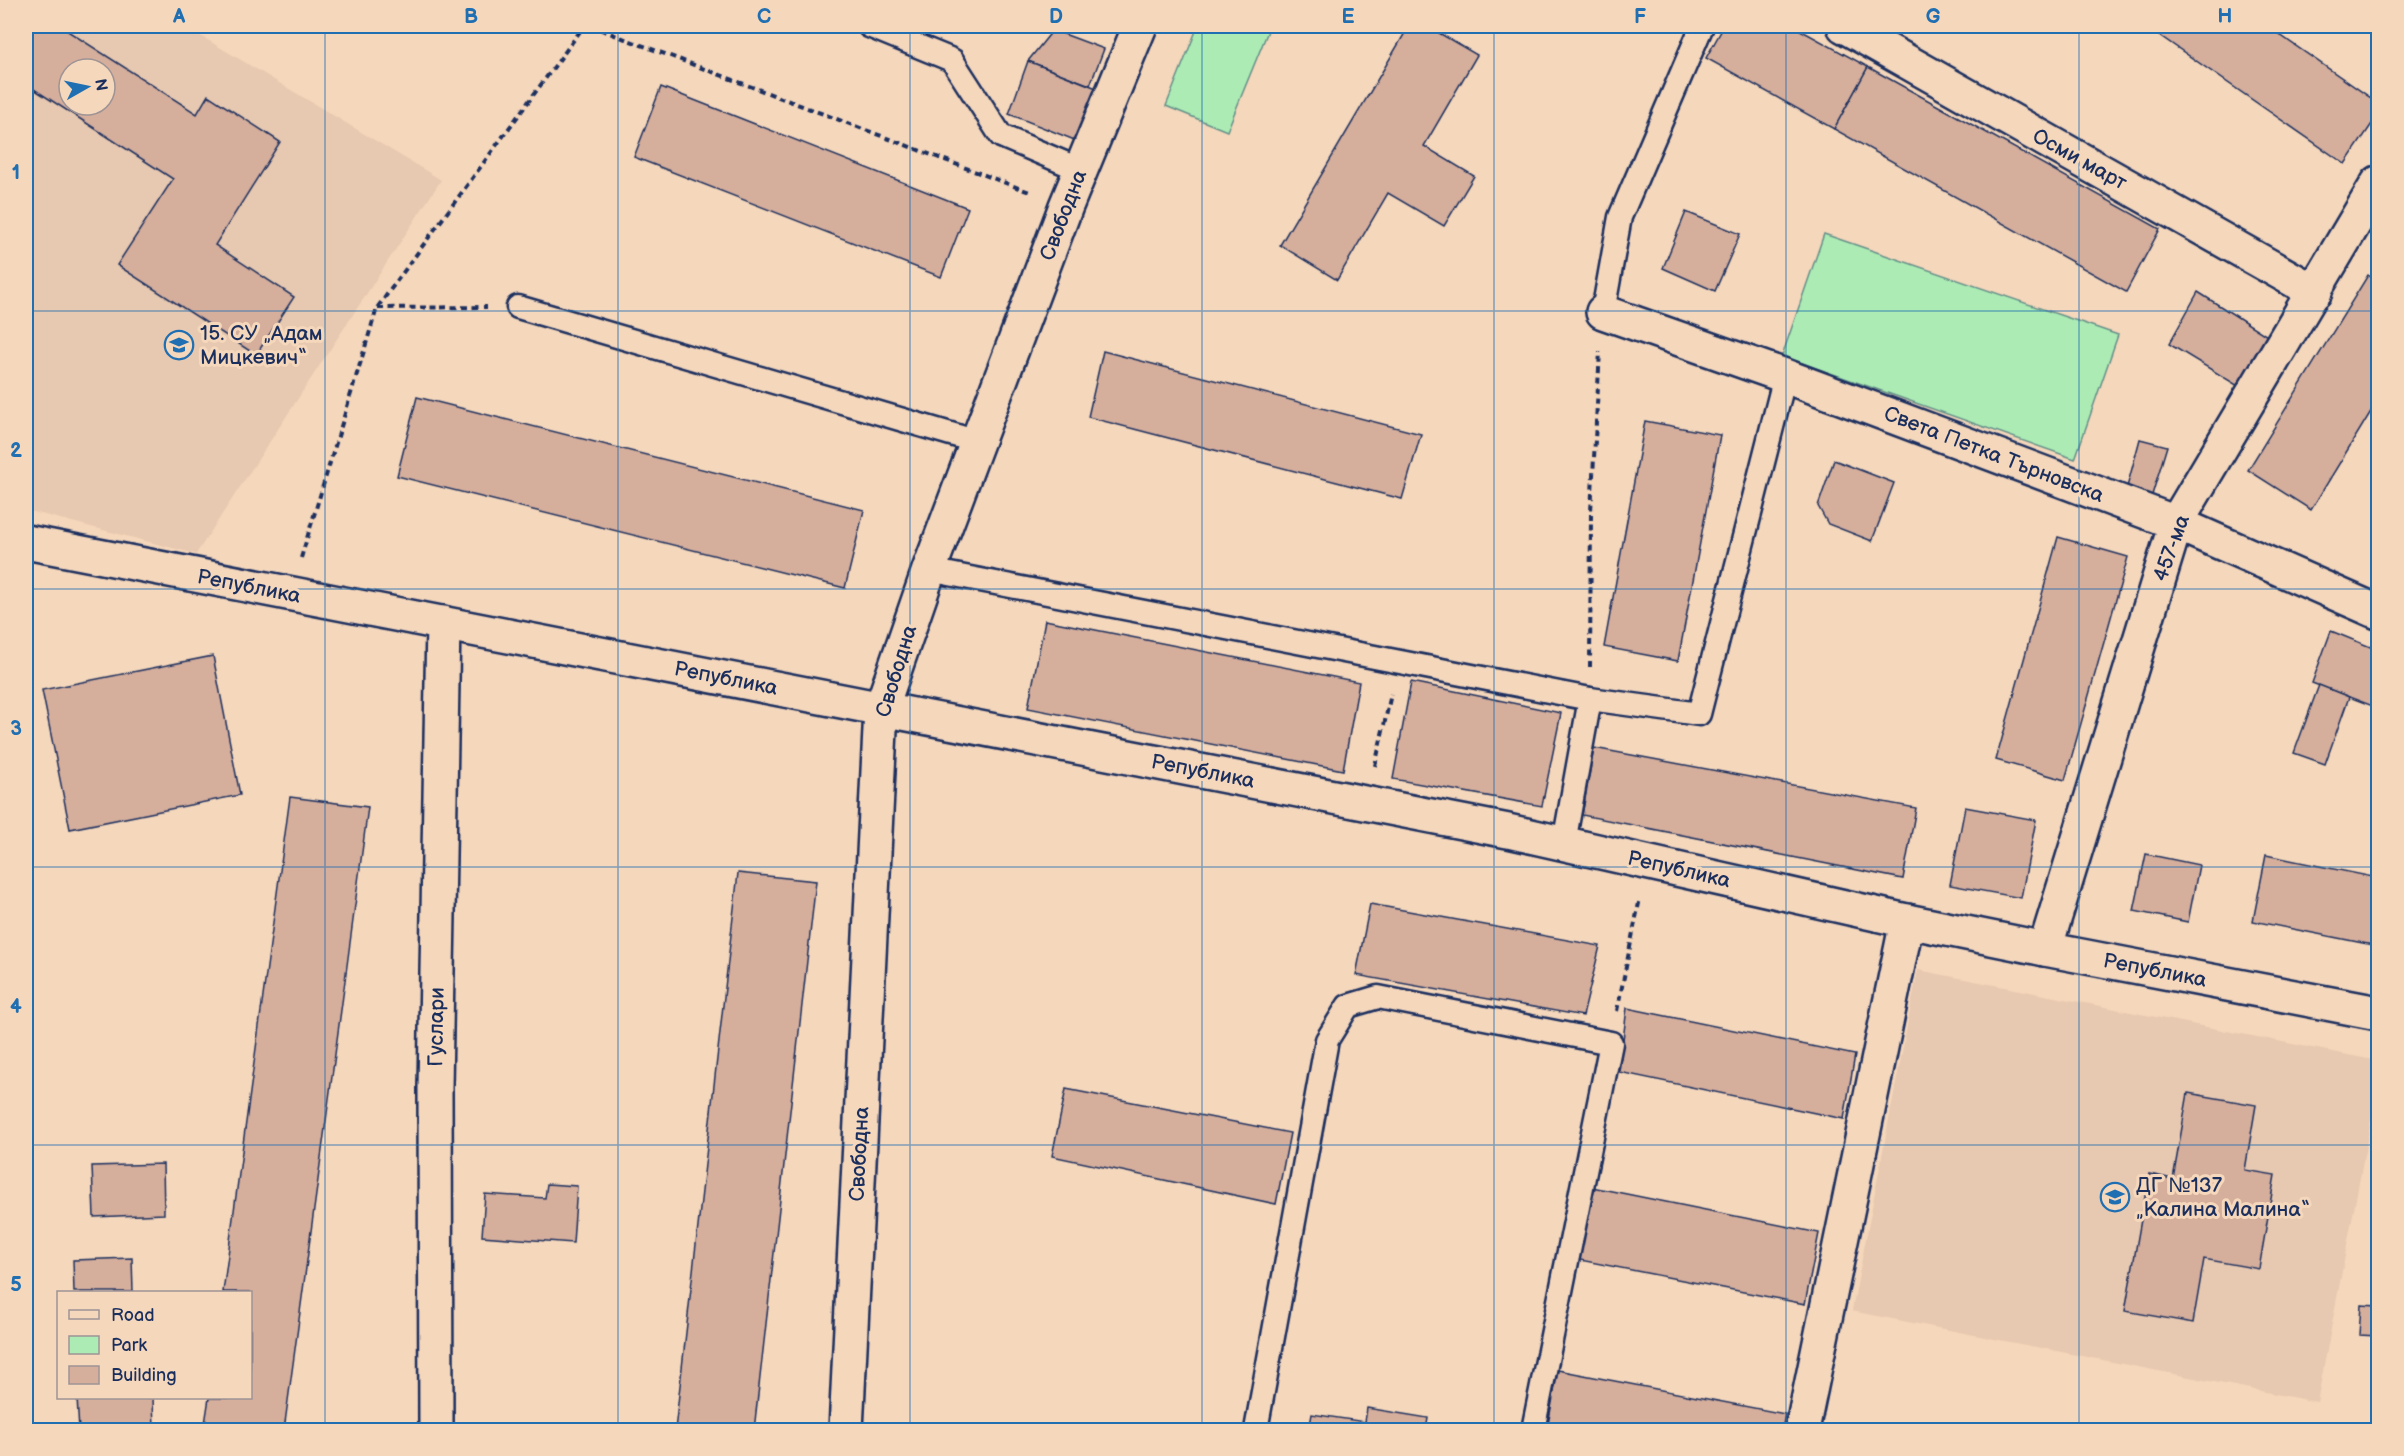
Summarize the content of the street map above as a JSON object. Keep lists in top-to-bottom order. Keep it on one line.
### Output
{"streets":{"street":["Осми март","Свободна","Света Петка Търновска","457-ма","Република","Гуслари"]},"crossings":[["Осми март","457-ма"],["Свободна","Република"],["Света Петка Търновска","457-ма"],["457-ма","Република"],["Република","Гуслари"]],"places":{"school or university":["15. СУ „Адам Мицкевич“","ДГ №137 „Калина Малина“"]},"legend":["Road","Park","Building"],"north":"right","grid":{"columns":["A","B","C","D","E","F","G","H"],"rows":["1","2","3","4","5"]}}
